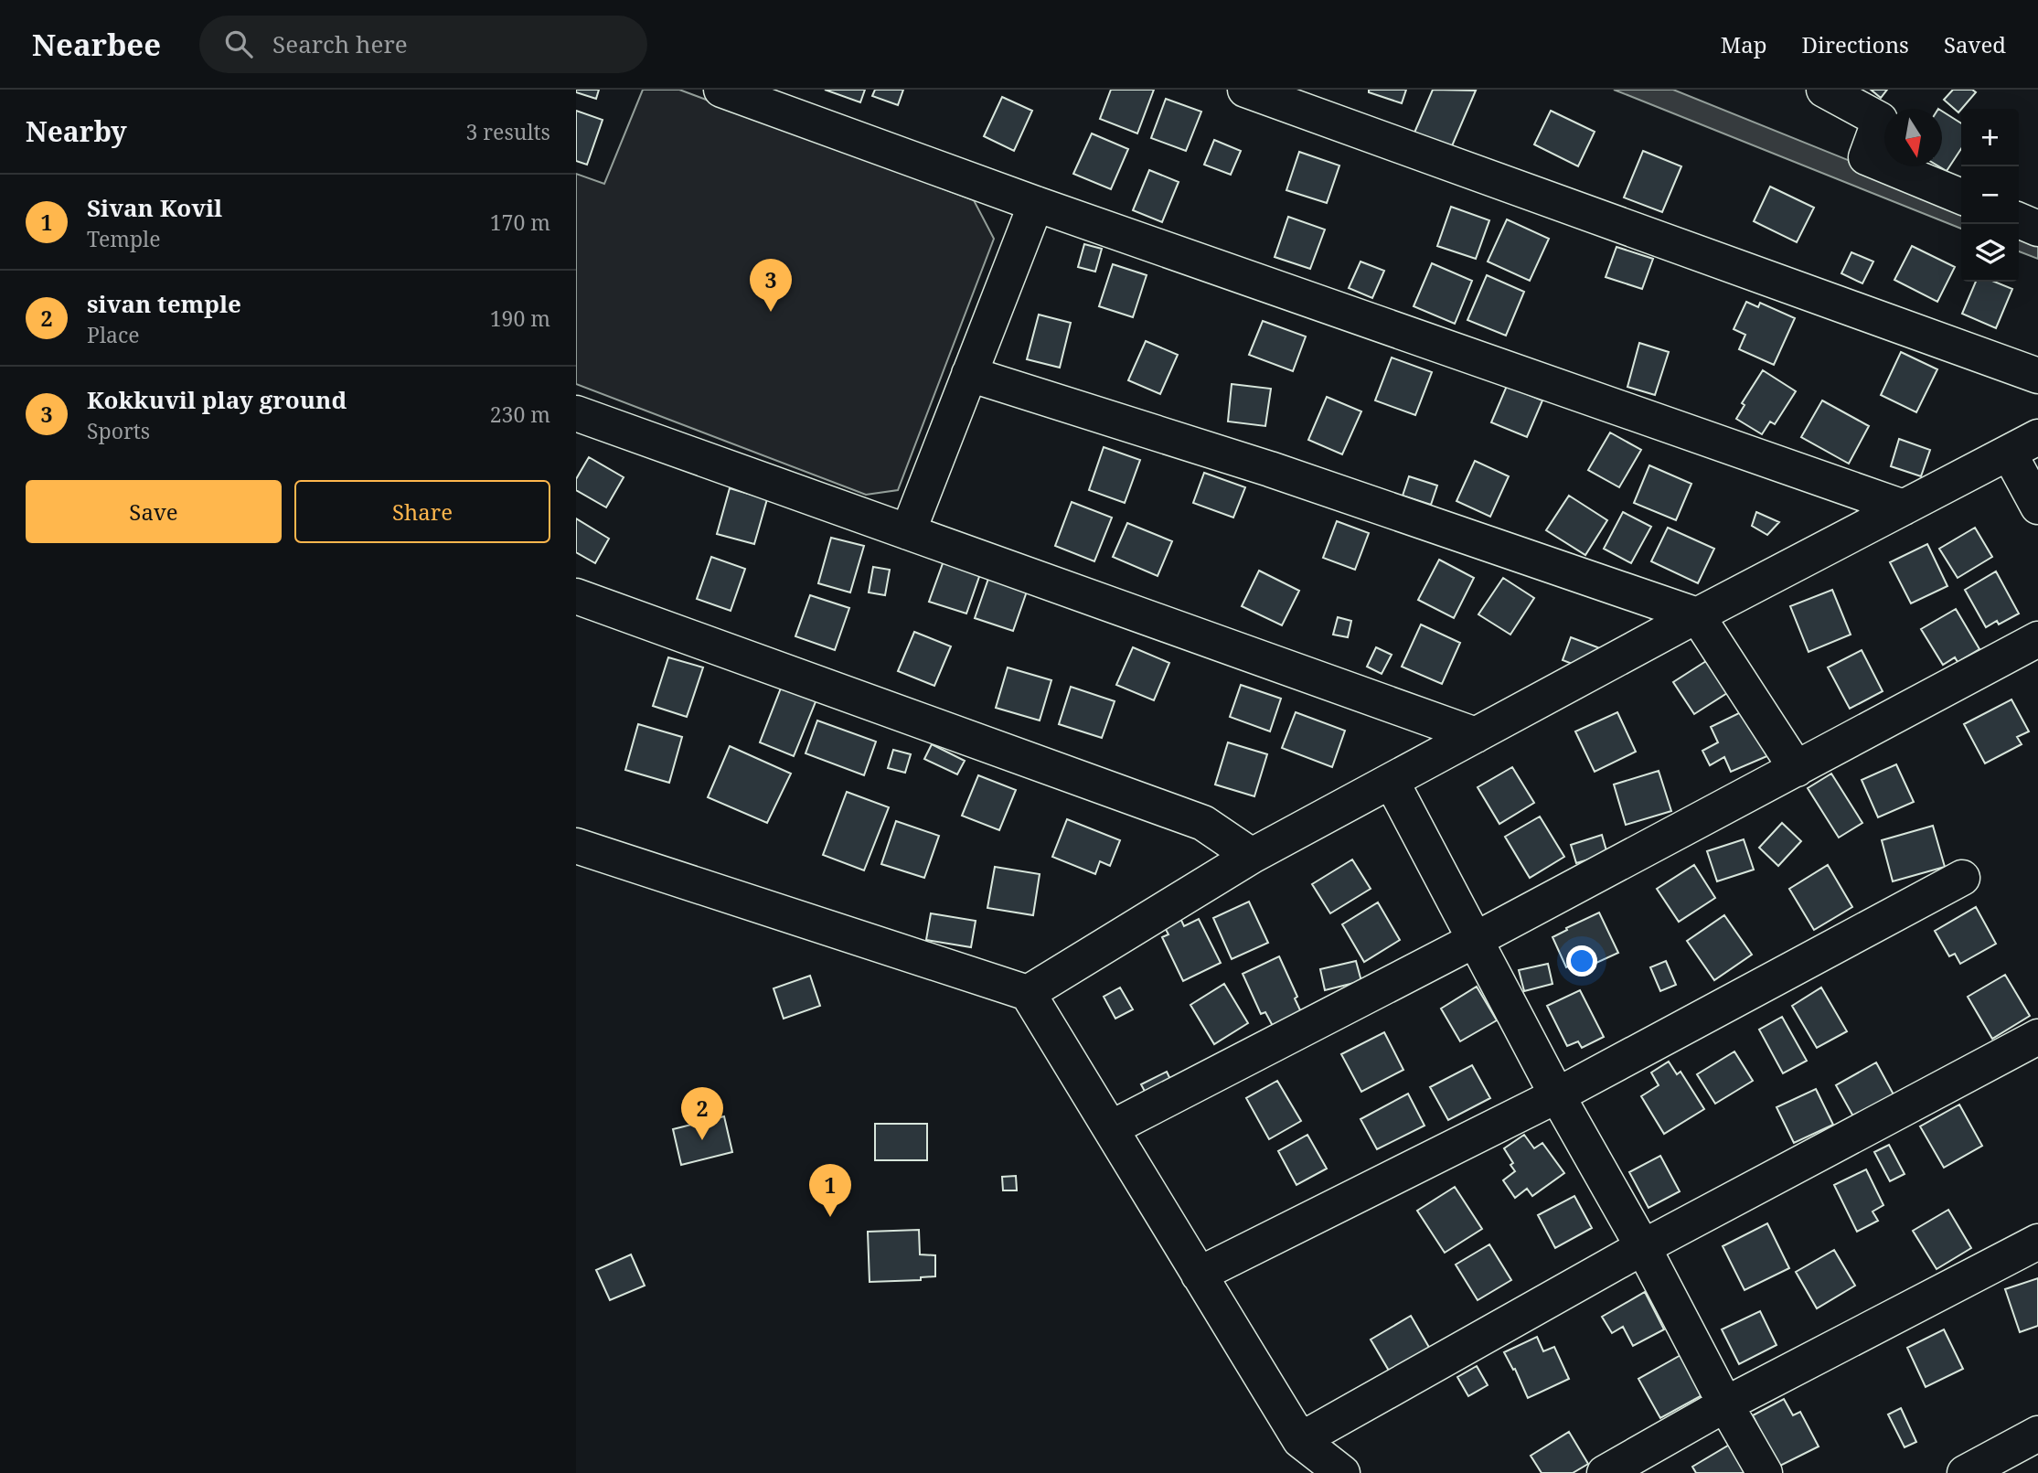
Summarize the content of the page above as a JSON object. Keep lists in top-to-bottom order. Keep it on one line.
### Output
{"north":"bottom","page":{"header":"Nearbee","search":"Search here","nav":["Map","Directions","Saved"],"heading":["Nearby","3 results"],"map_buttons":["+","−"],"list":[{"mark":"1","name":"Sivan Kovil","note":"Temple","value":"170 m"},{"mark":"2","name":"sivan temple","note":"Place","value":"190 m"},{"mark":"3","name":"Kokkuvil play ground","note":"Sports","value":"230 m"}],"pins":["3","2","1"],"buttons":["Save","Share"]}}
